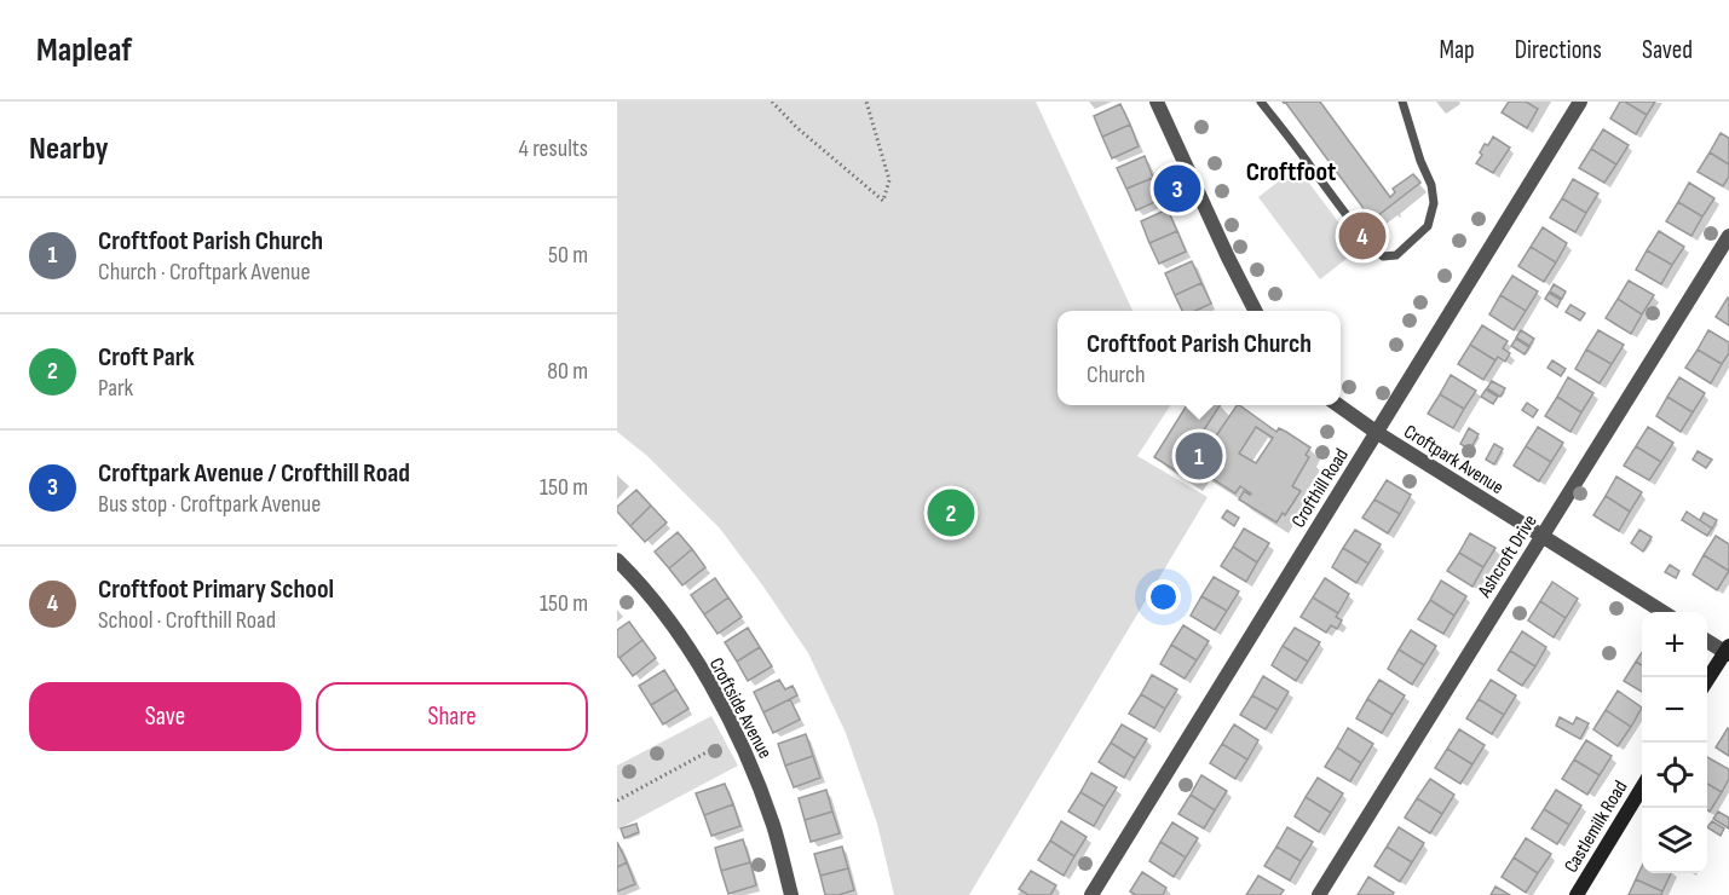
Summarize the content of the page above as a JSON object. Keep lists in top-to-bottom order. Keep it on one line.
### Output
{"streets":{"street":["Croftpark Avenue","Crofthill Road","Ashcroft Drive","Croftside Avenue","Castlemilk Road"]},"crossings":[["Croftpark Avenue","Crofthill Road"],["Croftpark Avenue","Ashcroft Drive"]],"districts":["Croftfoot"],"page":{"header":"Mapleaf","nav":["Map","Directions","Saved"],"heading":["Nearby","4 results"],"pins":["3","4","1","2"],"list":[{"mark":"1","name":"Croftfoot Parish Church","note":"Church · Croftpark Avenue","value":"50 m"},{"mark":"2","name":"Croft Park","note":"Park","value":"80 m"},{"mark":"3","name":"Croftpark Avenue / Crofthill Road","note":"Bus stop · Croftpark Avenue","value":"150 m"},{"mark":"4","name":"Croftfoot Primary School","note":"School · Crofthill Road","value":"150 m"}],"popup":["Croftfoot Parish Church","Church"],"map_buttons":["+","−"],"buttons":["Save","Share"]}}
